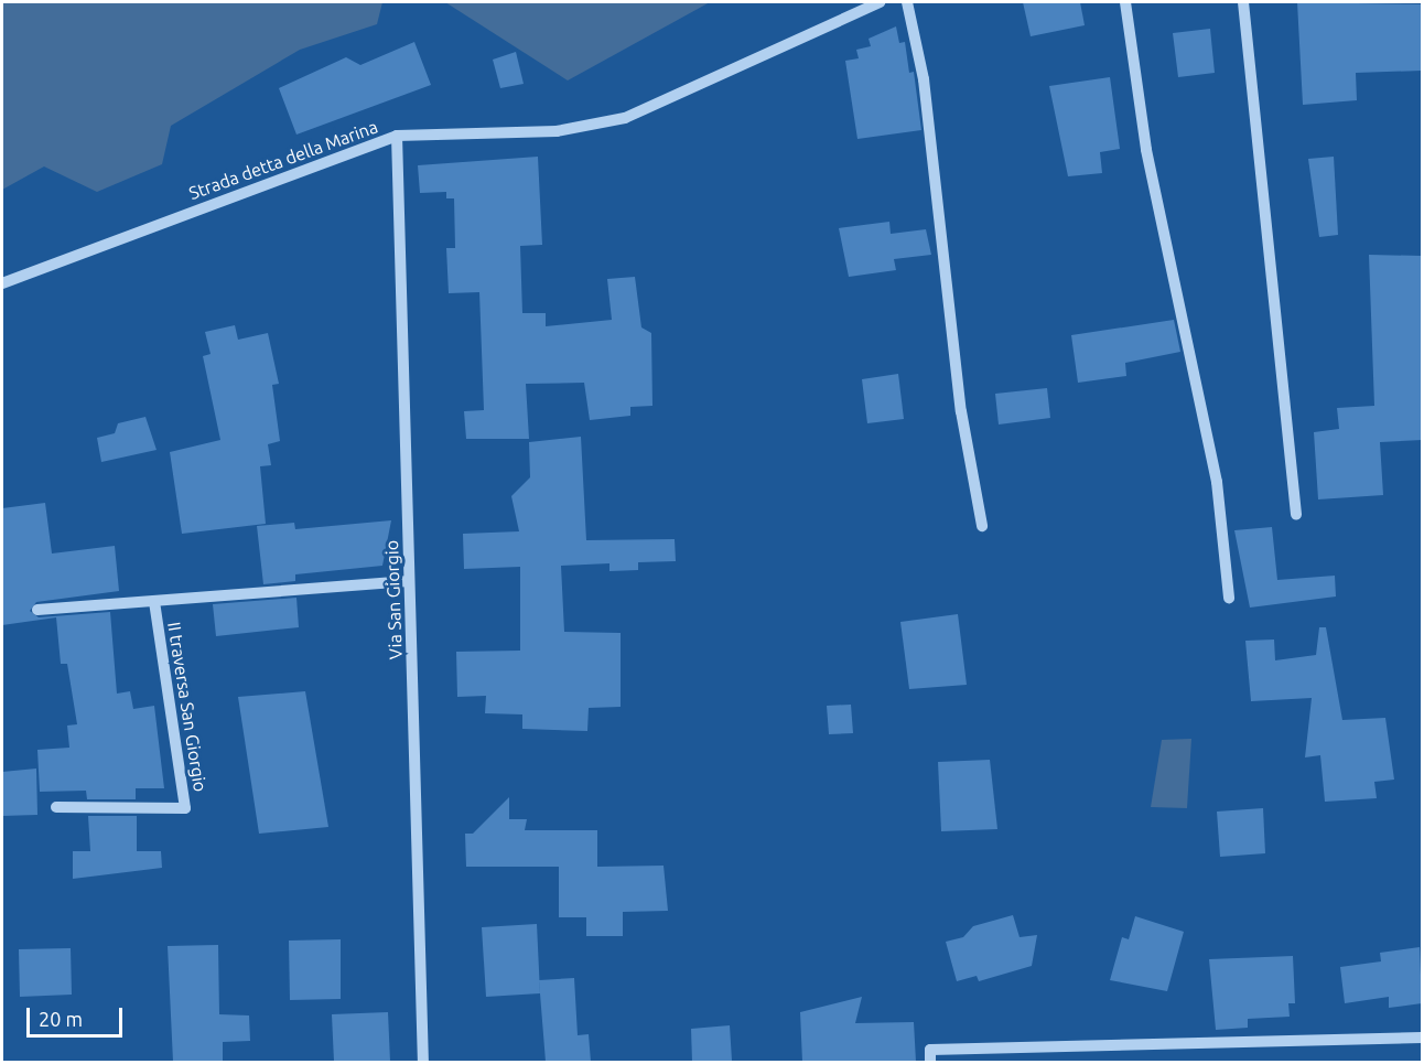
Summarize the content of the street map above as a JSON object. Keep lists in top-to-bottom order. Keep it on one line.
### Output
{"streets":{"street":["Strada detta della Marina","Via San Giorgio","II traversa San Giorgio"]},"crossings":[["Strada detta della Marina","Via San Giorgio"],["Via San Giorgio","II traversa San Giorgio"]],"scale_bar":"20 m"}
